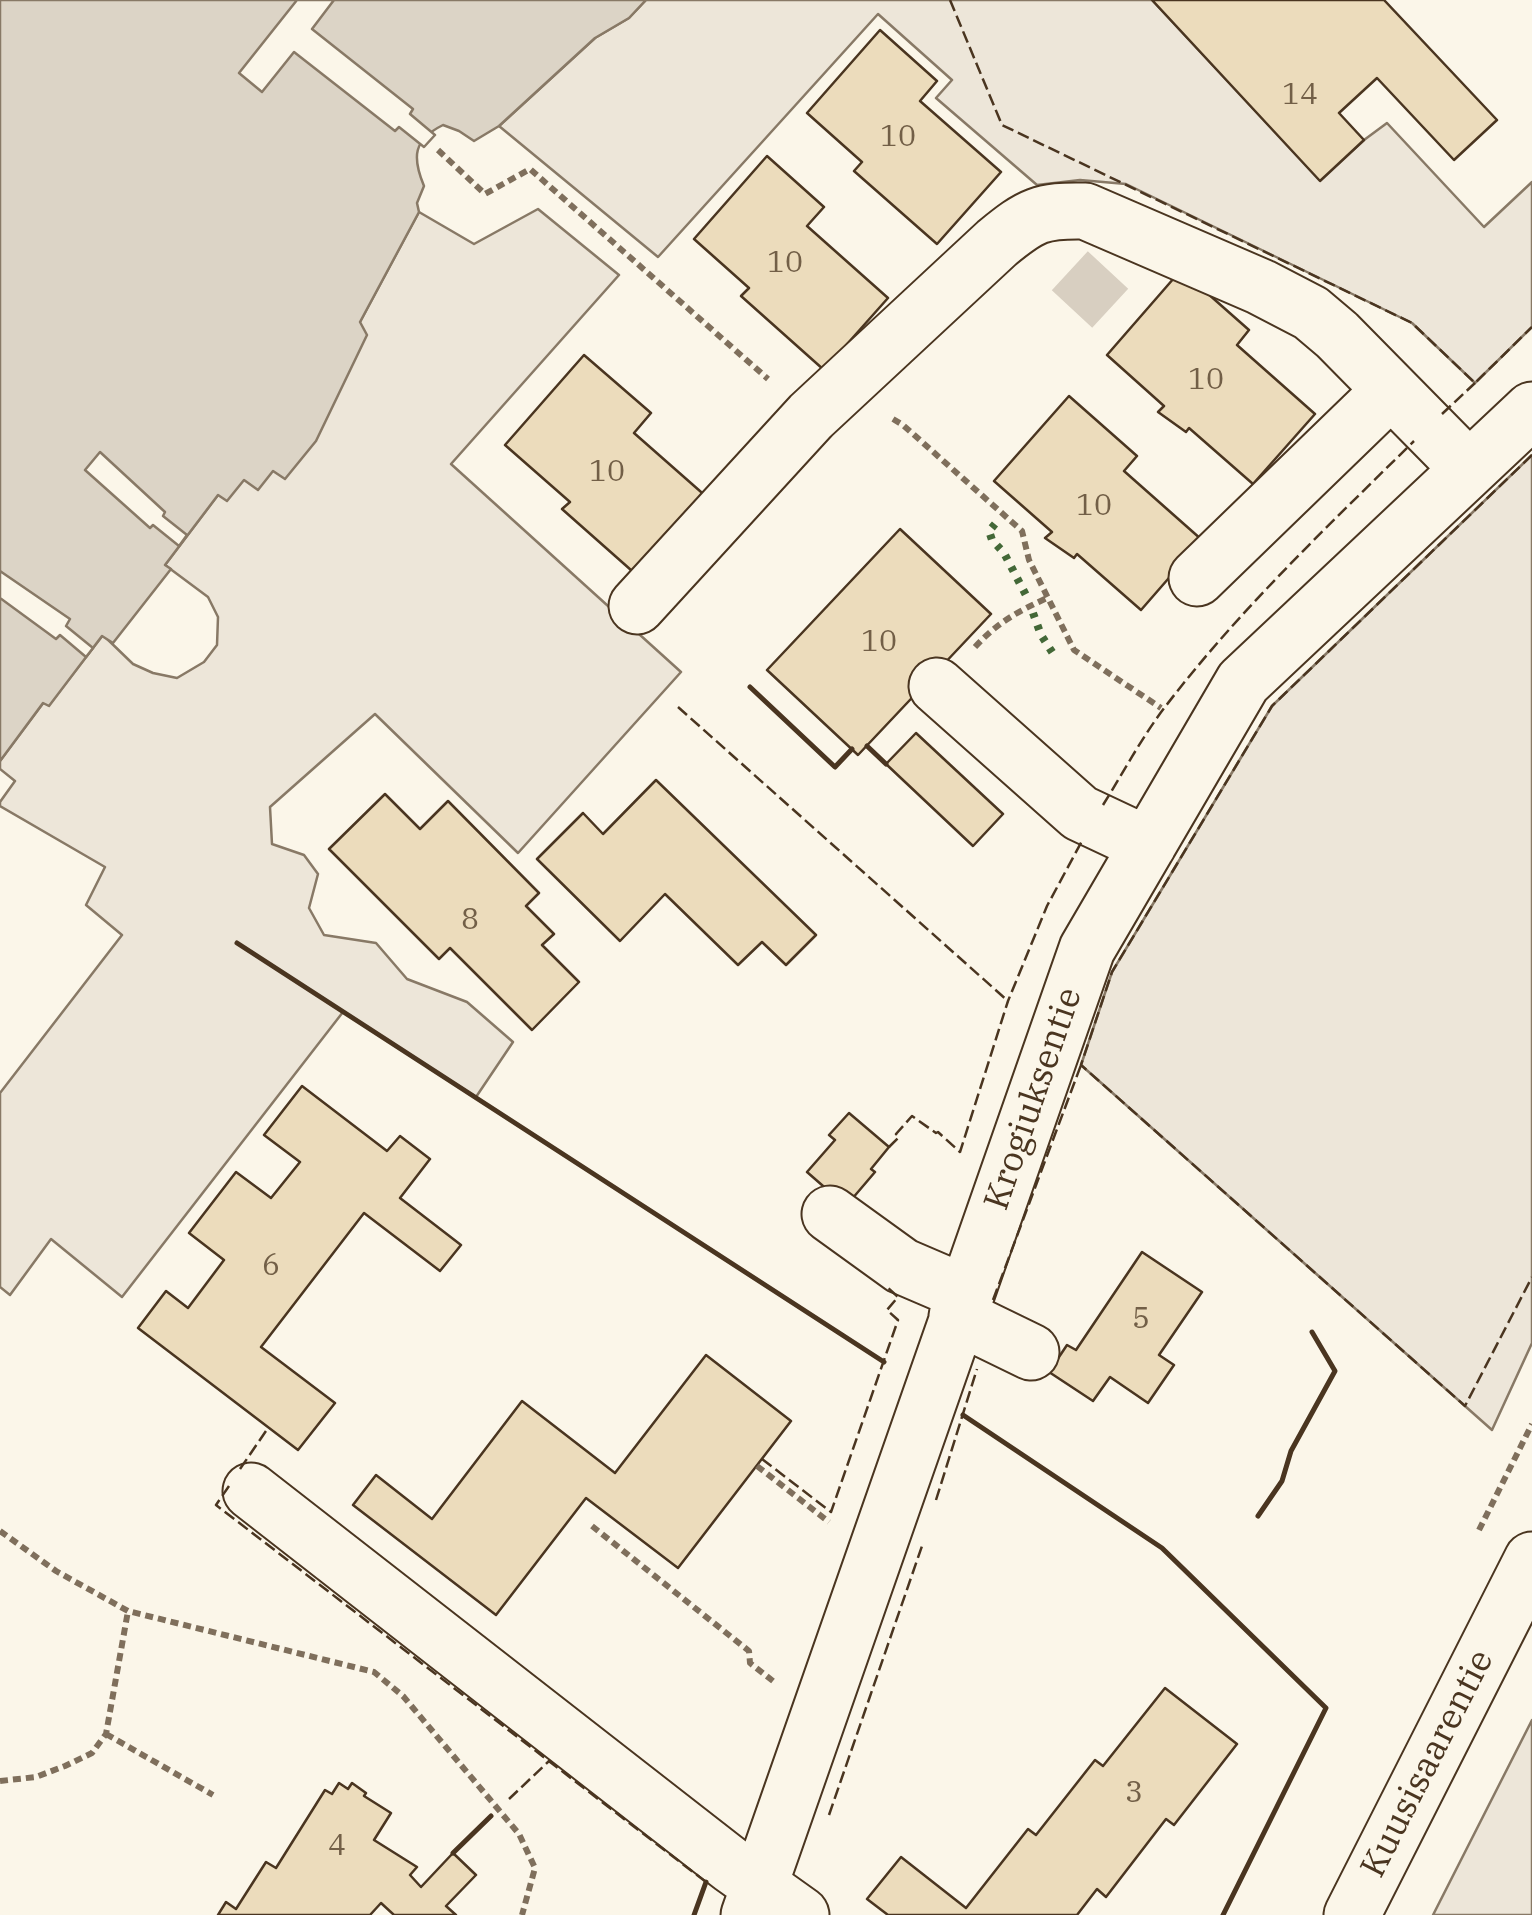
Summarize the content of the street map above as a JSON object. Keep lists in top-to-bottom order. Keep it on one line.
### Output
{"streets":{"street":["Krogiuksentie","Kuusisaarentie"]},"house_numbers":["14","10","10","10","10","10","10","8","6","5","3","4"]}
